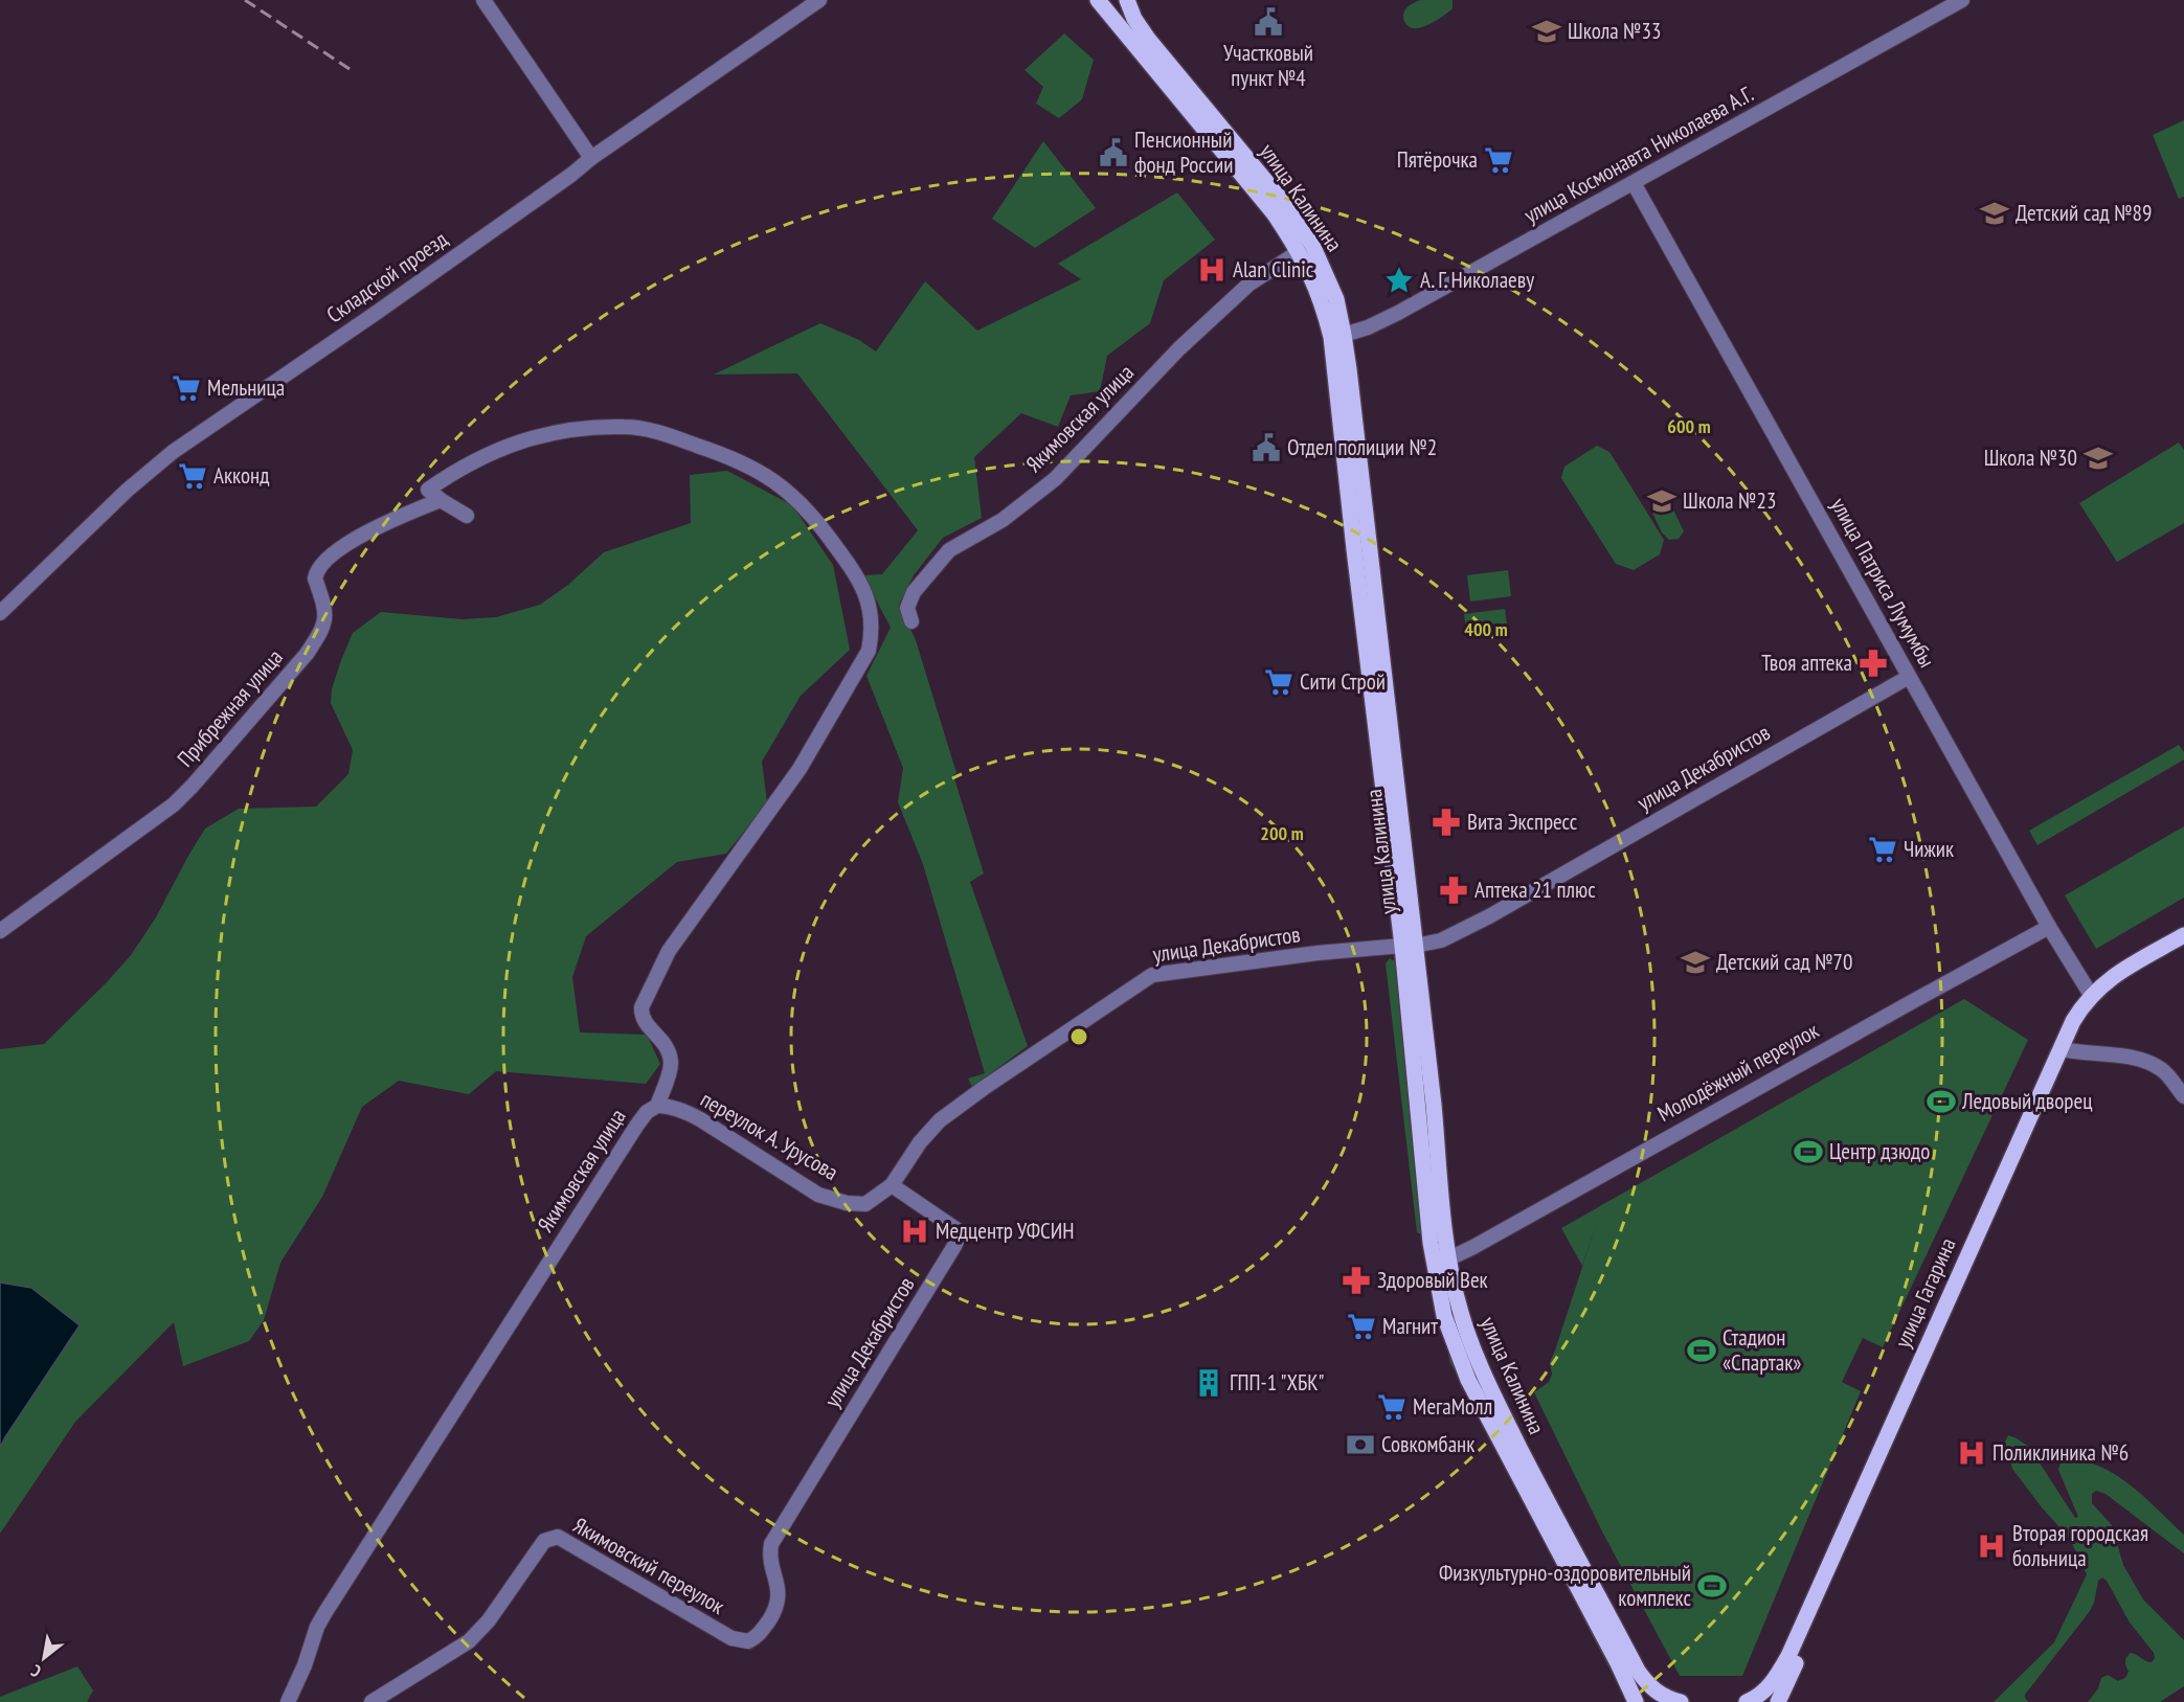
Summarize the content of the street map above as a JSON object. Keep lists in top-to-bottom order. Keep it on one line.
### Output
{"streets":{"main road":["улица Калинина","улица Гагарина"],"street":["улица Космонавта Николаева А.Г.","Складской проезд","Якимовская улица","улица Патриса Лумумбы","Прибрежная улица","улица Декабристов","Молодёжный переулок","переулок А. Урусова","Якимовский переулок"]},"crossings":[["улица Космонавта Николаева А.Г.","улица Калинина"],["улица Космонавта Николаева А.Г.","улица Патриса Лумумбы"],["улица Калинина","Якимовская улица"],["улица Калинина","улица Декабристов"],["улица Калинина","Молодёжный переулок"],["Якимовская улица","Прибрежная улица"],["Якимовская улица","переулок А. Урусова"],["улица Патриса Лумумбы","улица Декабристов"],["улица Патриса Лумумбы","Молодёжный переулок"],["улица Патриса Лумумбы","улица Гагарина"],["улица Декабристов","переулок А. Урусова"],["улица Декабристов","Якимовский переулок"]],"places":{"public building":["Участковый пункт №4","Пенсионный фонд России","Отдел полиции №2"],"school or university":["Школа №33","Детский сад №89","Школа №30","Школа №23","Детский сад №70"],"supermarket":["Пятёрочка","Мельница","Акконд","Сити Строй","Чижик","Магнит","МегаМолл"],"hospital":["Alan Clinic","Медцентр УФСИН","Поликлиника №6","Вторая городская больница"],"place":["А. Г. Николаеву"],"pharmacy":["Твоя аптека","Вита Экспресс","Аптека 21 плюс","Здоровый Век"],"sports":["Ледовый дворец","Центр дзюдо","Стадион «Спартак»","Физкультурно-оздоровительный комплекс"],"building":["ГПП-1 \"ХБК\""],"bank":["Совкомбанк"]},"north":"bottom left","rings":["600 m","400 m","200 m"]}
